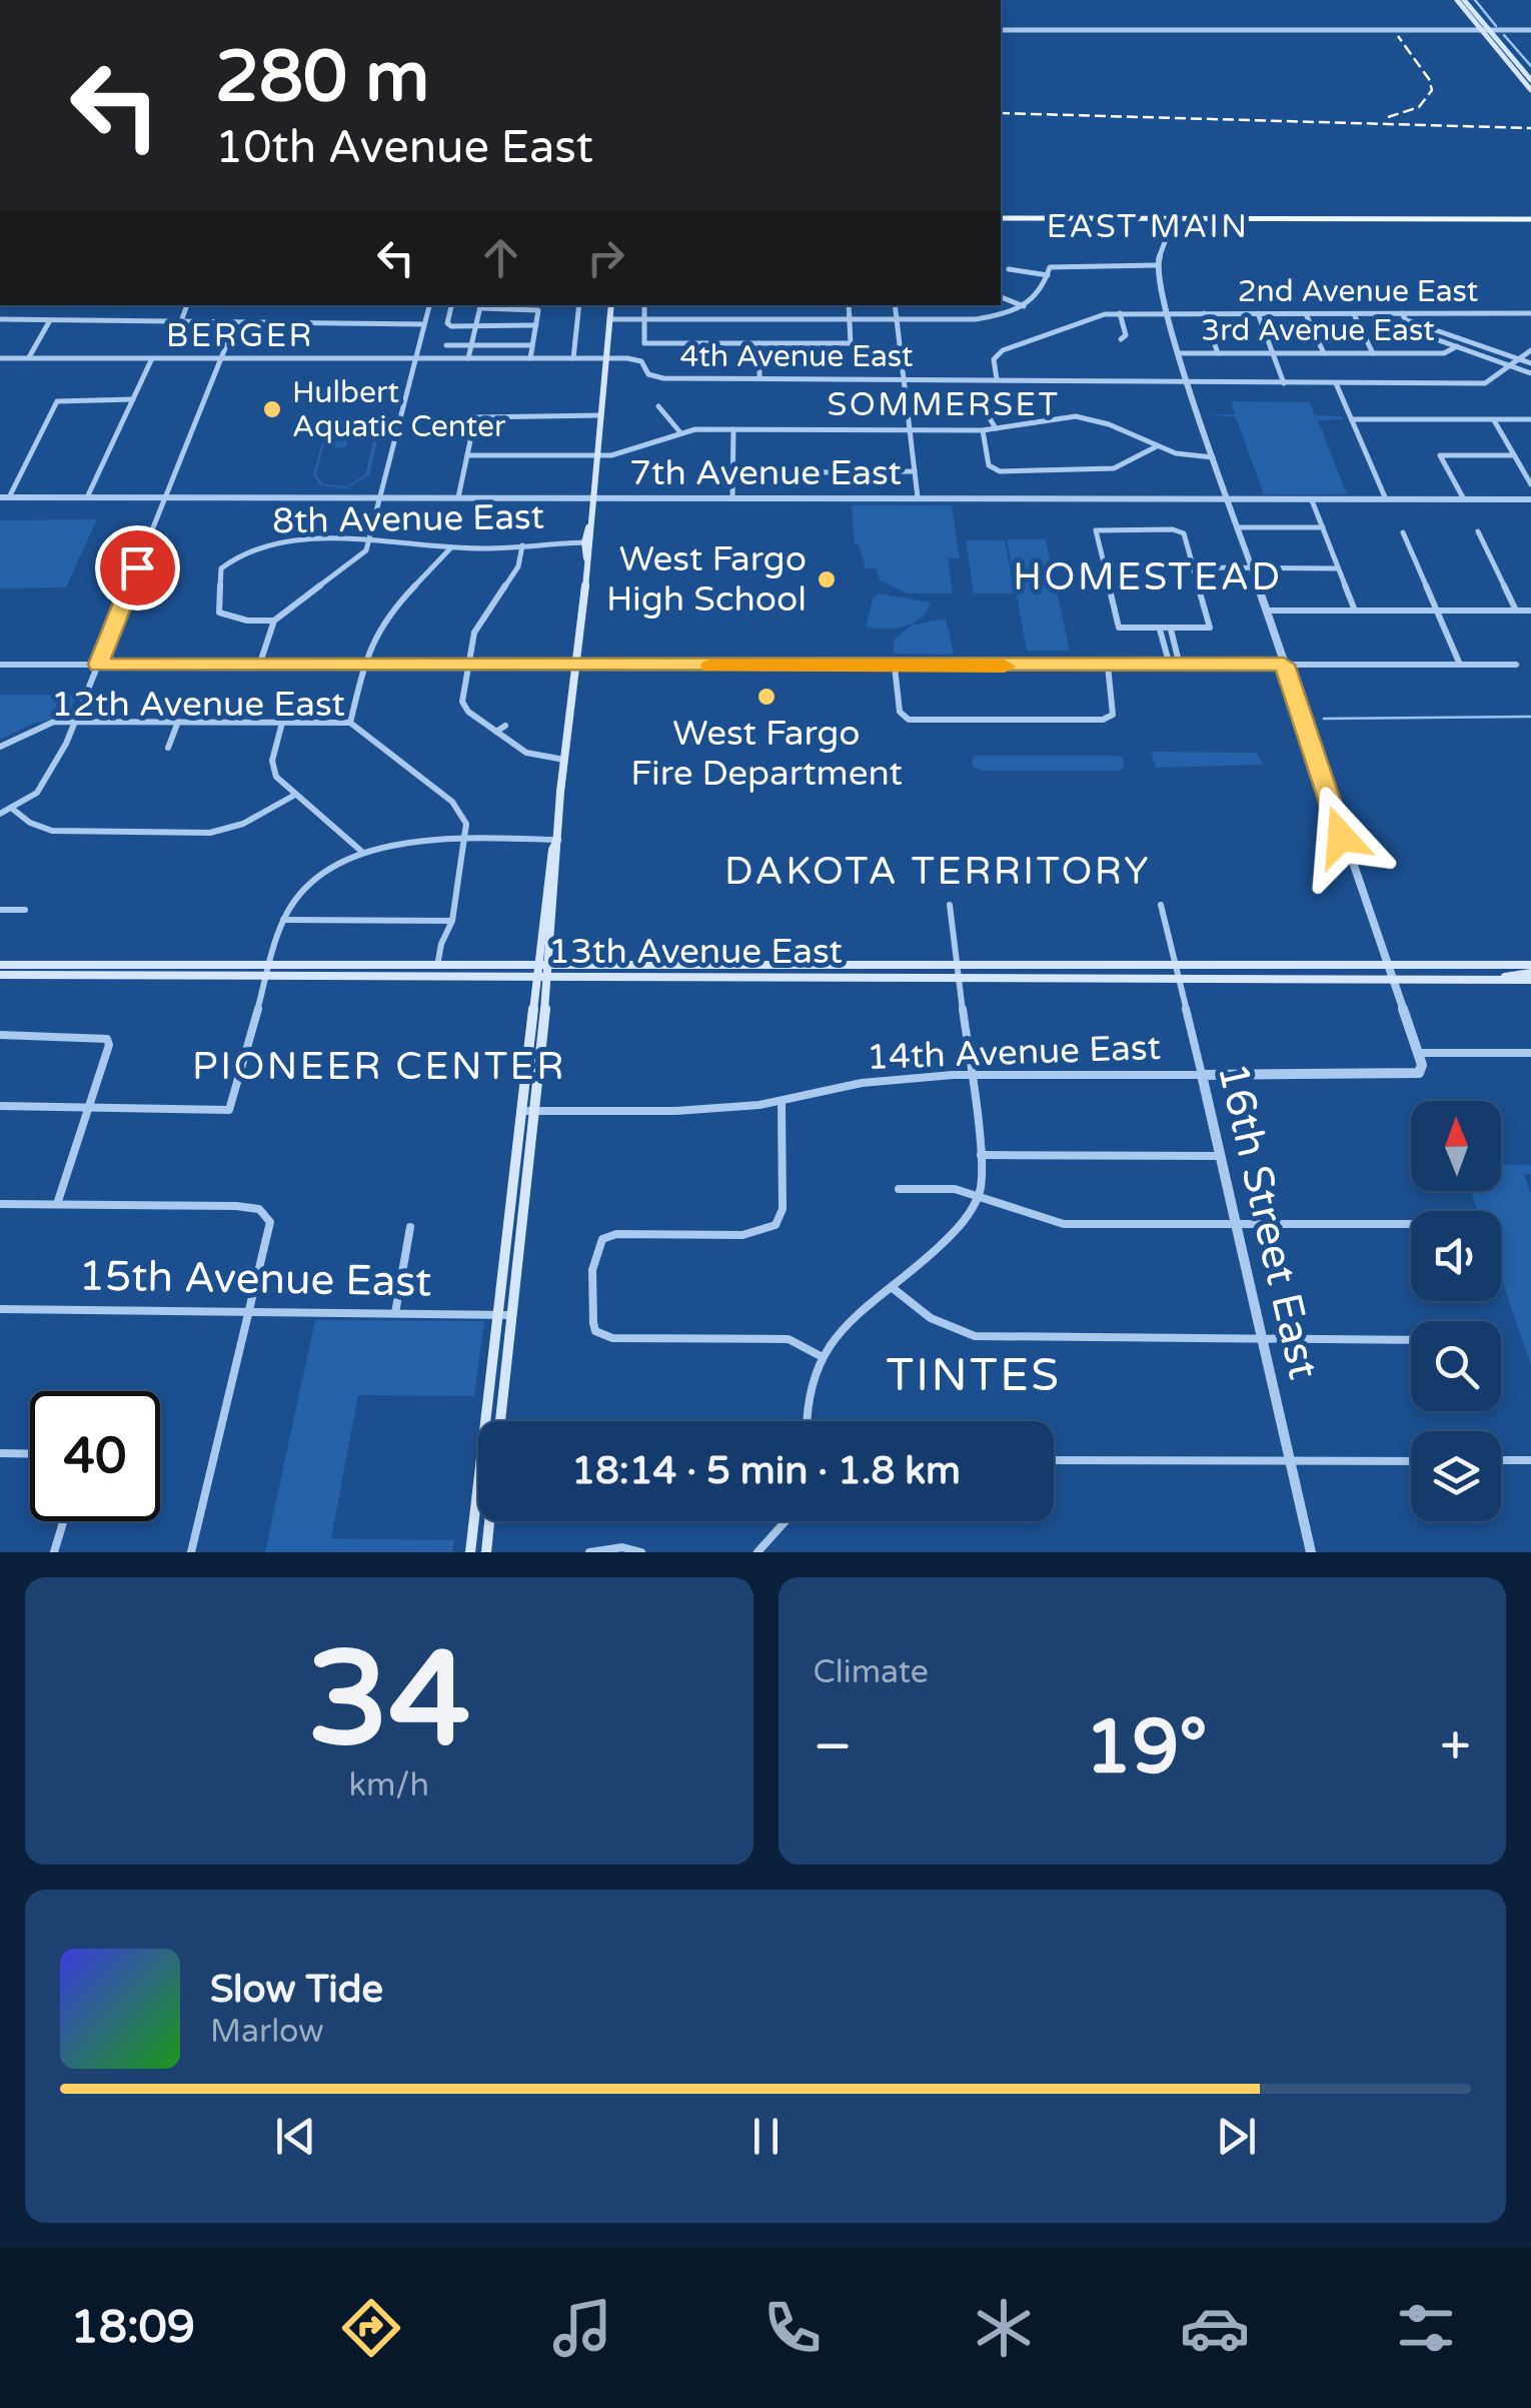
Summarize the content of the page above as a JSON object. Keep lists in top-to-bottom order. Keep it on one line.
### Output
{"streets":{"main road":["13th Avenue East"],"street":["2nd Avenue East","3rd Avenue East","4th Avenue East","7th Avenue East","8th Avenue East","12th Avenue East","14th Avenue East","16th Street East","15th Avenue East"]},"crossings":[["2nd Avenue East","4th Avenue East"],["13th Avenue East","16th Street East"],["14th Avenue East","16th Street East"]],"districts":["EAST MAIN","BERGER","SOMMERSET","HOMESTEAD","DAKOTA TERRITORY","PIONEER CENTER","TINTES"],"places":["Hulbert Aquatic Center","West Fargo High School","West Fargo Fire Department"],"north":"top","page":{"turn":["280 m","10th Avenue East"],"limit":"40","trip":"18:14 · 5 min · 1.8 km","tile":[["34","km/h"],"Climate"],"heat":["−","19°","+"],"song":["Slow Tide","Marlow"],"tabs":"18:09"}}
